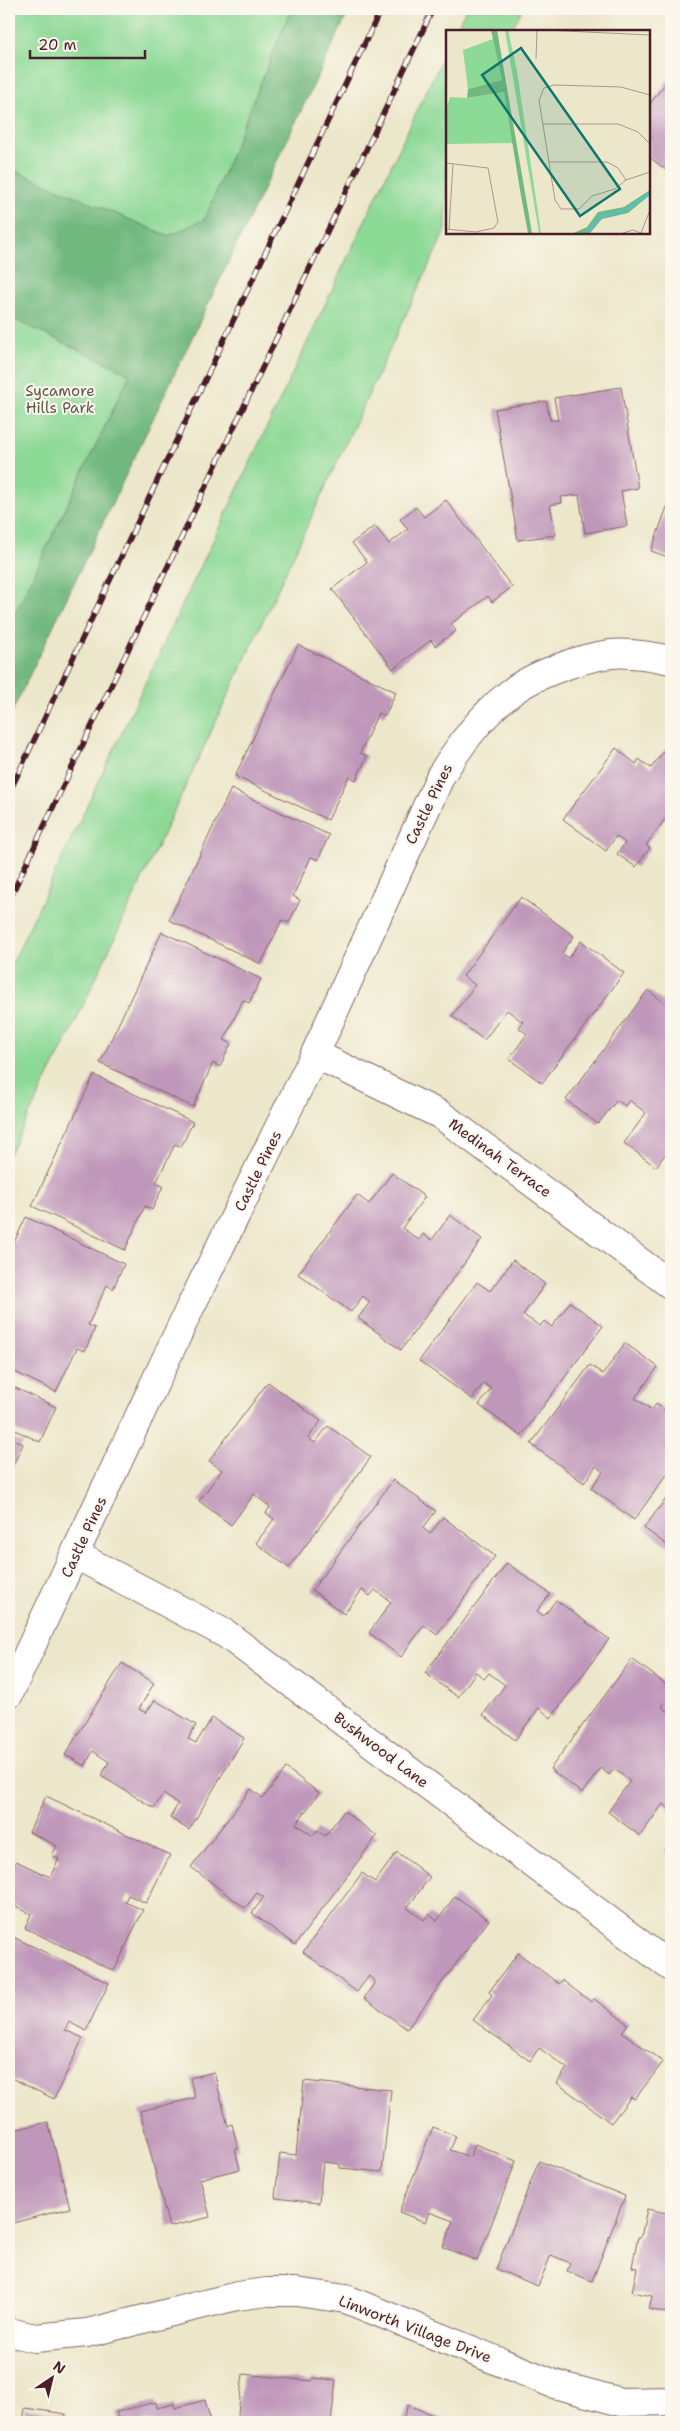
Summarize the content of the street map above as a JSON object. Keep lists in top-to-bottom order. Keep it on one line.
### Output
{"streets":{"street":["Castle Pines","Medinah Terrace","Bushwood Lane","Linworth Village Drive"]},"crossings":[["Castle Pines","Medinah Terrace"],["Castle Pines","Bushwood Lane"]],"parks":["Sycamore Hills Park"],"scale_bar":"20 m","north":"top right"}
